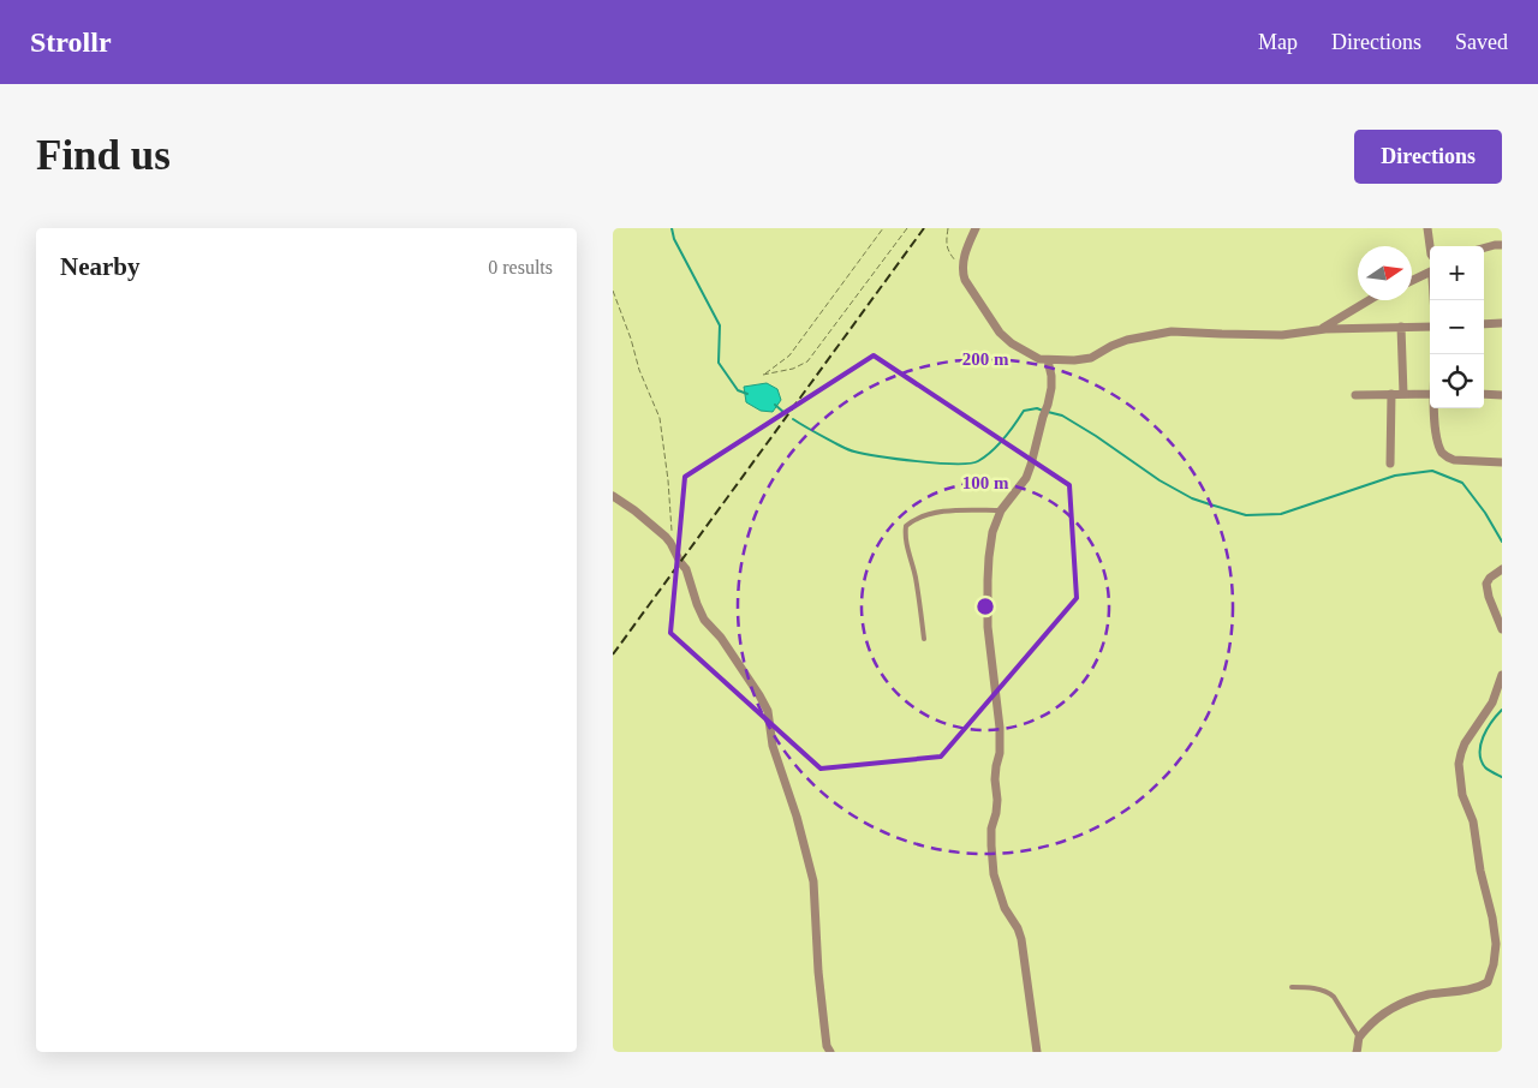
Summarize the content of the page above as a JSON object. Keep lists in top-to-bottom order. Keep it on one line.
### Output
{"north":"right","page":{"header":"Strollr","nav":["Map","Directions","Saved"],"buttons":"Directions","title":"Find us","heading":["Nearby","0 results"],"map_buttons":["+","−"]},"rings":["200 m","100 m"]}
